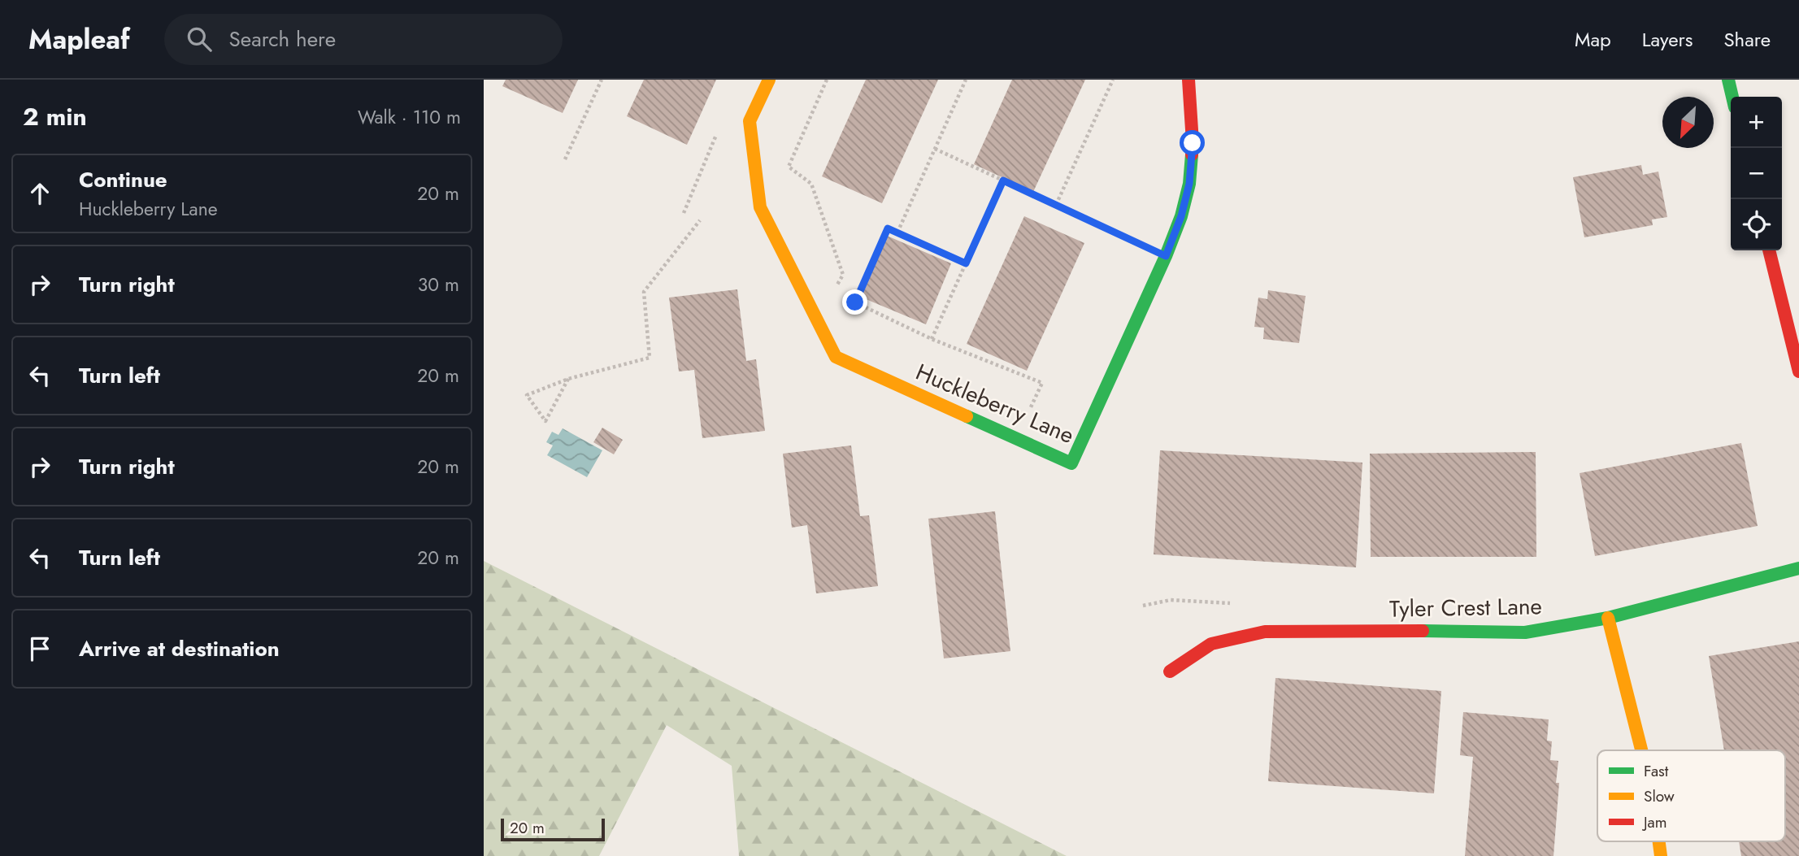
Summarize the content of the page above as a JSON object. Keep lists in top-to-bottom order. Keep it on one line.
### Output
{"streets":{"street":["Huckleberry Lane","Tyler Crest Lane"]},"legend":["Fast","Slow","Jam"],"scale_bar":"20 m","north":"bottom left","page":{"header":"Mapleaf","search":"Search here","nav":["Map","Layers","Share"],"heading":["2 min","Walk · 110 m"],"map_buttons":["+","−"],"list":[["Continue","Huckleberry Lane","20 m"],["Turn right","30 m"],["Turn left","20 m"],["Turn right","20 m"],["Turn left","20 m"],"Arrive at destination"],"scale":"20 m"}}
